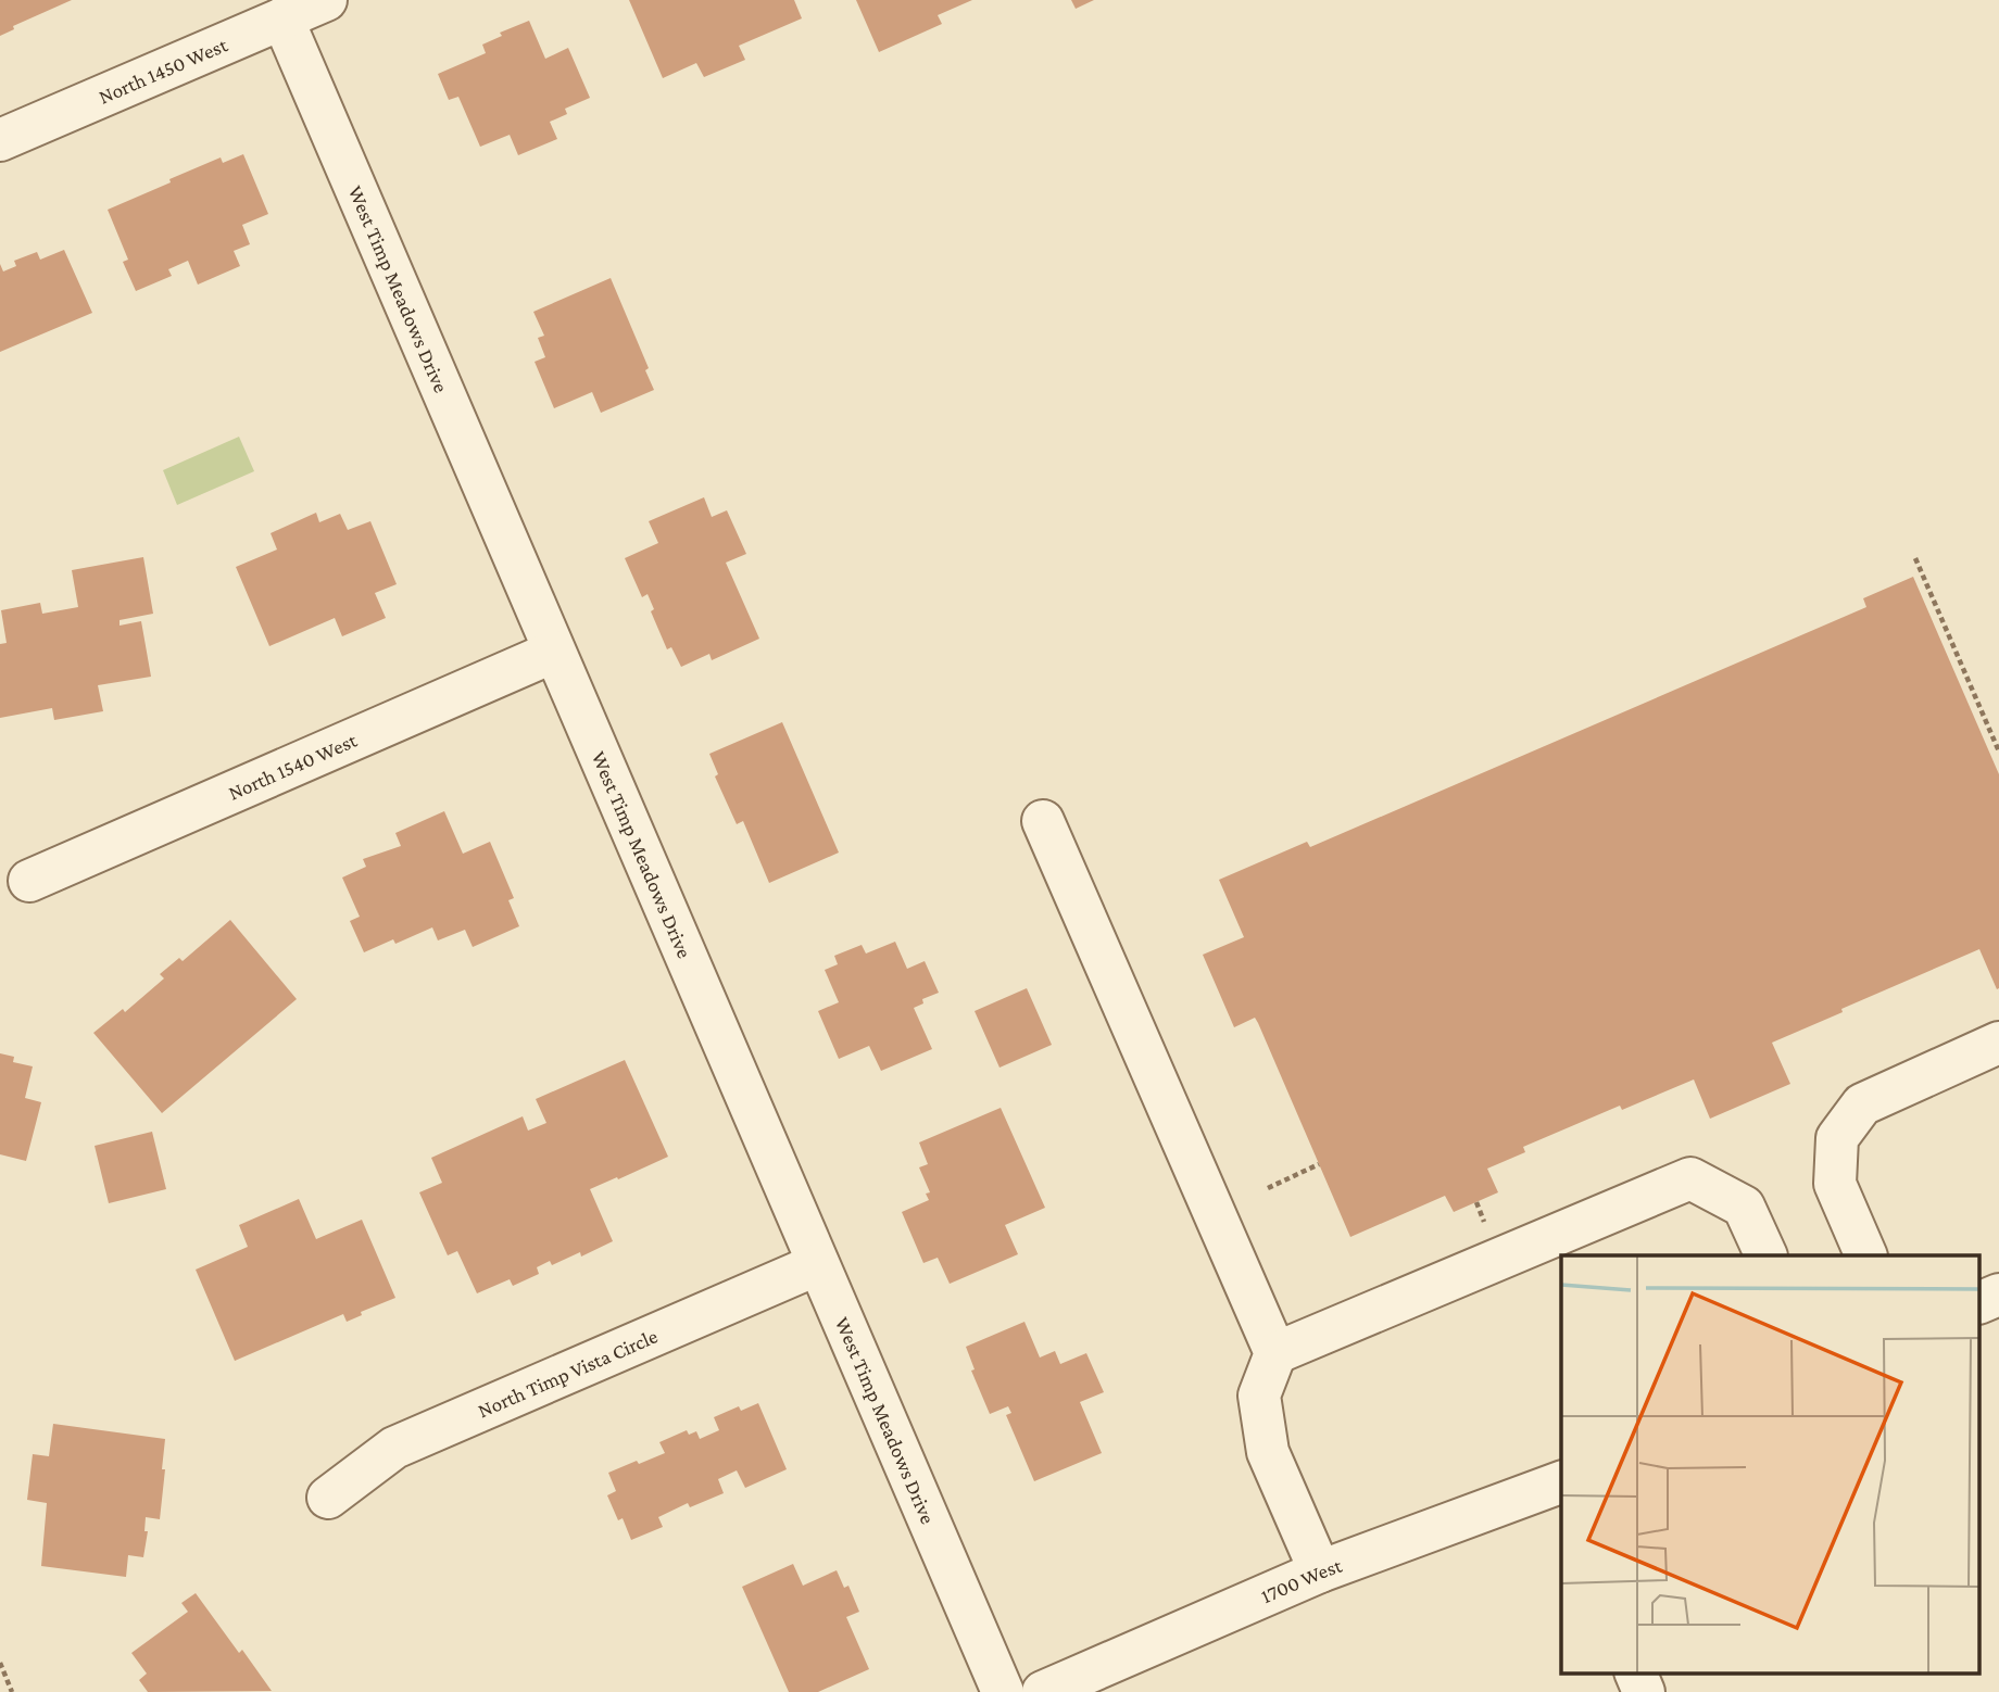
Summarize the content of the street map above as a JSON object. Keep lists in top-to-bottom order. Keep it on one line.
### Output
{"streets":{"street":["North 1450 West","West Timp Meadows Drive","North 1540 West","North Timp Vista Circle","1700 West"]},"crossings":[["North 1450 West","West Timp Meadows Drive"],["West Timp Meadows Drive","North 1540 West"],["West Timp Meadows Drive","North Timp Vista Circle"]]}
